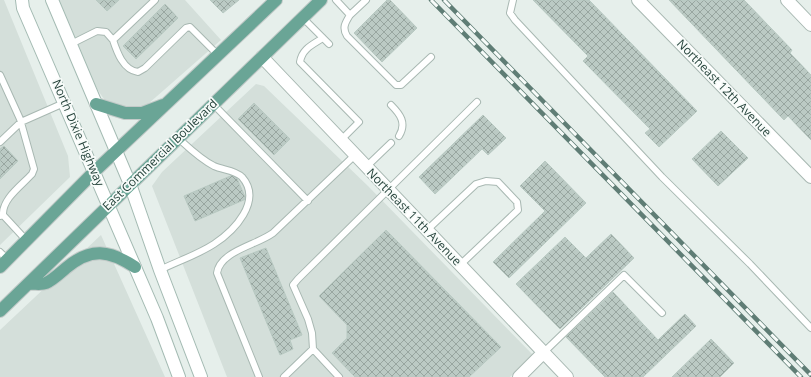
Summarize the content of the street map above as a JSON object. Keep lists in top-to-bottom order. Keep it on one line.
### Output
{"streets":{"main road":["Northeast 12th Avenue","North Dixie Highway","East Commercial Boulevard","Northeast 11th Avenue"]},"crossings":[["North Dixie Highway","East Commercial Boulevard"],["East Commercial Boulevard","Northeast 11th Avenue"]]}
